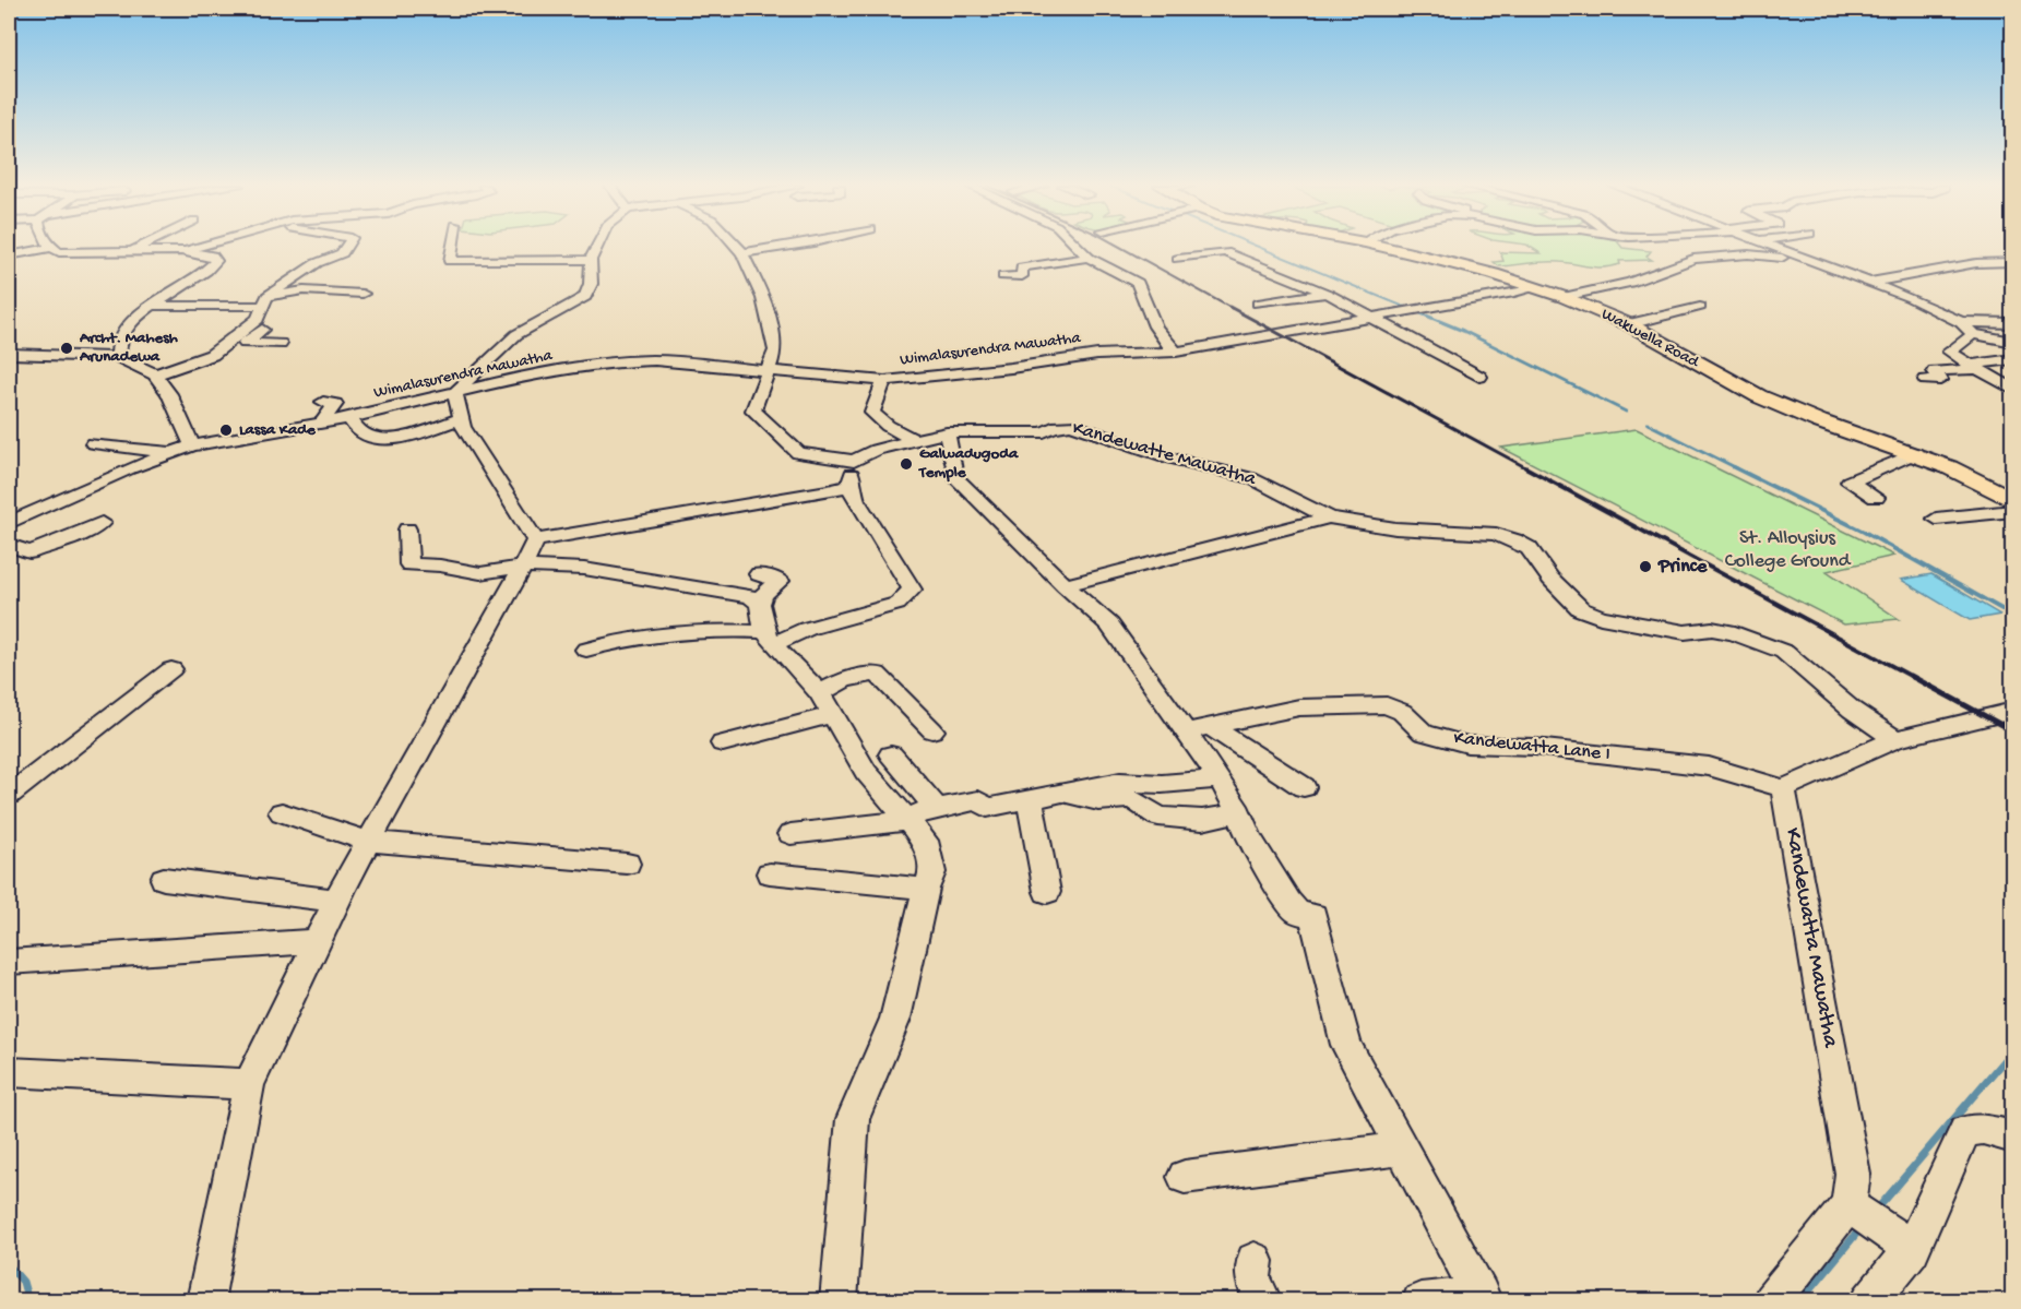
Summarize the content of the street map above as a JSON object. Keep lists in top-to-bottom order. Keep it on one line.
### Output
{"streets":{"main road":["Wakwella Road"],"street":["Wimalasurendra Mawatha","Kandewatte Mawatha","Kandewatta Lane I","Kandewatta Mawatha"]},"crossings":[["Kandewatta Lane I","Kandewatta Mawatha"]],"parks":["St. Alloysius College Ground"],"places":["Archt. Mahesh Arunadewa","Lassa Kade","Galwadugoda Temple","Prince"]}
